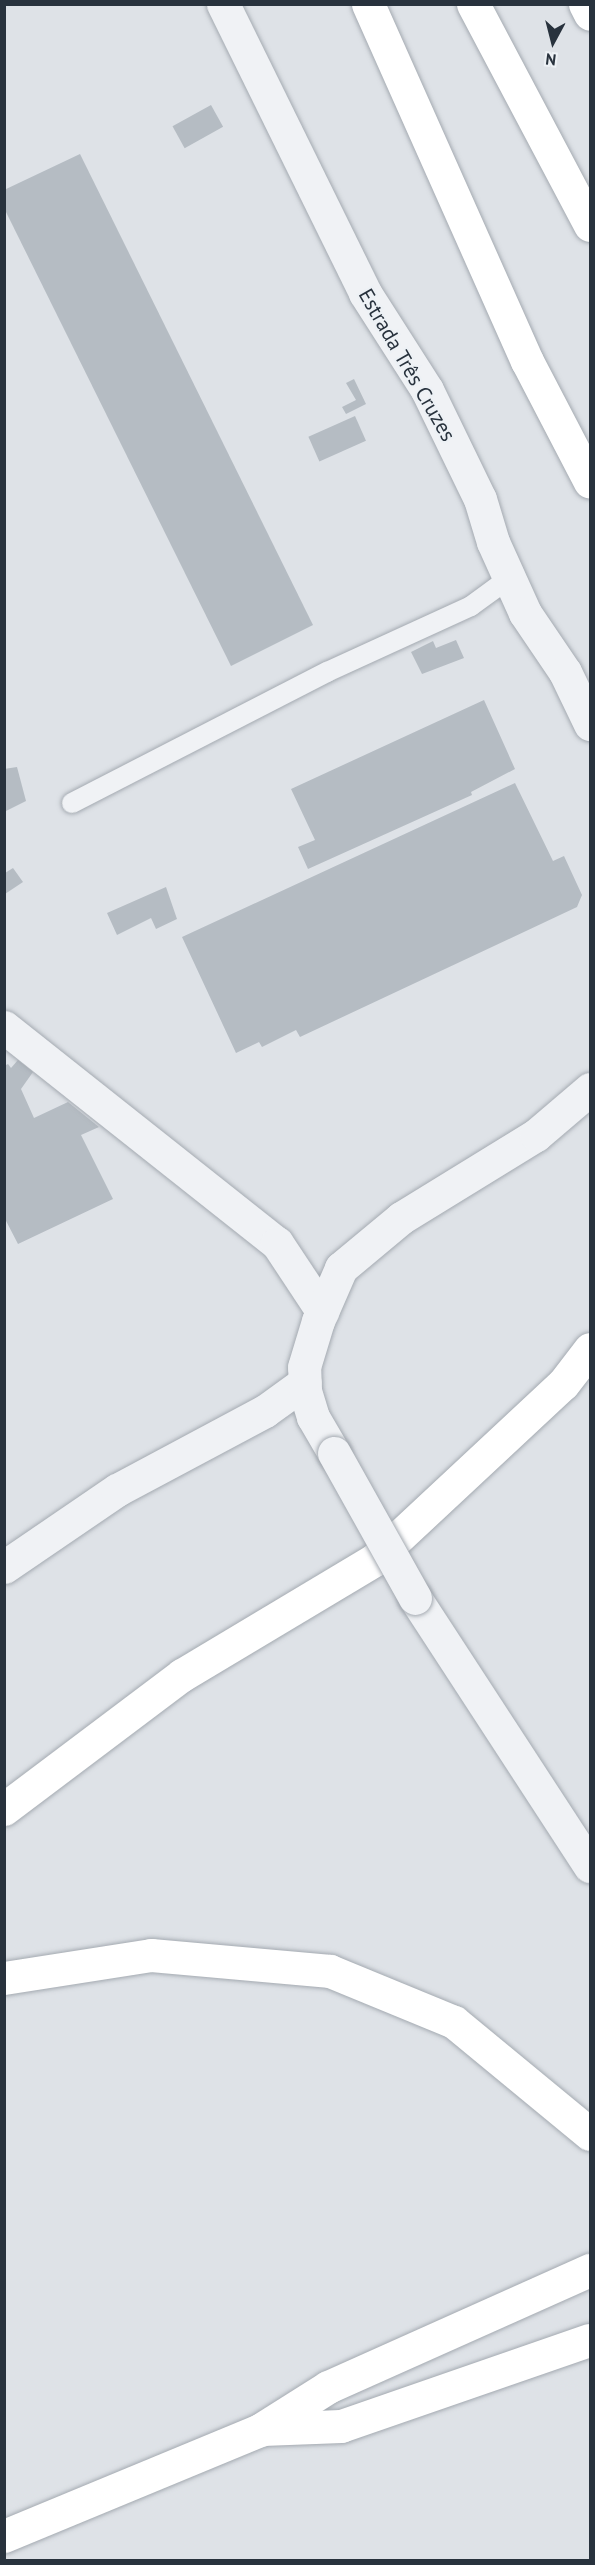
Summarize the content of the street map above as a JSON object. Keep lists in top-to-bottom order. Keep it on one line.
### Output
{"streets":{"street":["Estrada Três Cruzes"]},"north":"bottom"}
